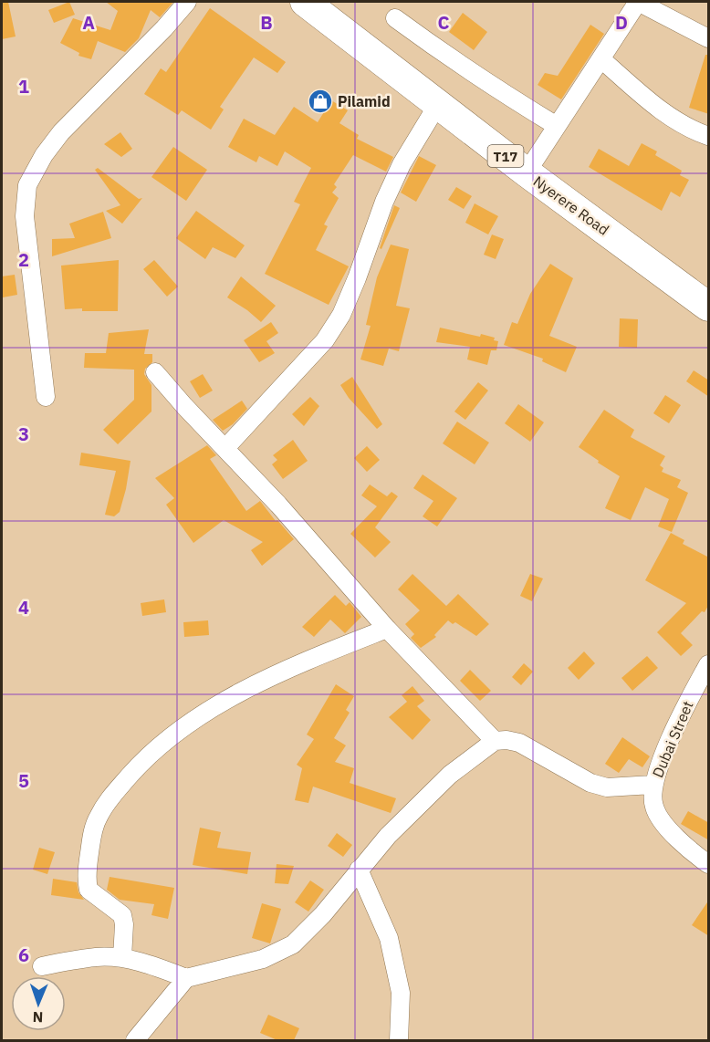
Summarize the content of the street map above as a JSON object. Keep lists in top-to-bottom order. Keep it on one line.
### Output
{"streets":{"main road":["T17","Nyerere Road"],"street":["Dubai Street"]},"places":{"shop":["Pilamid"]},"north":"bottom","grid":{"columns":["A","B","C","D"],"rows":["1","2","3","4","5","6"]}}
